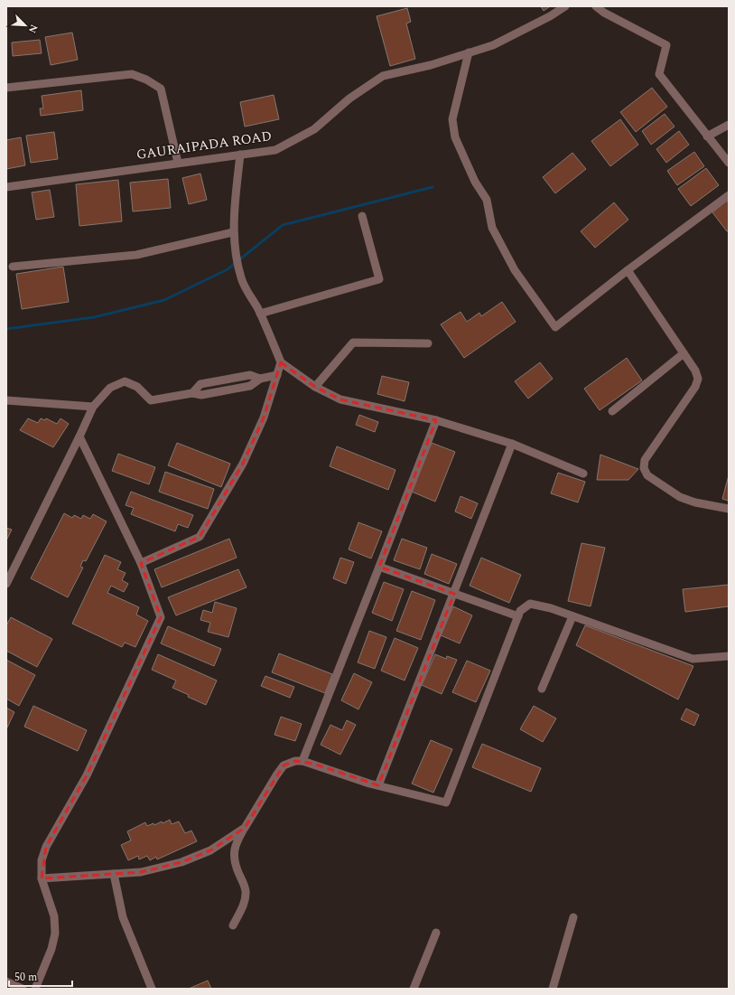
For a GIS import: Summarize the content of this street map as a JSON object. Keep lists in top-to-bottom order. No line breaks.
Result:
{"streets":{"street":["GAURAIPADA ROAD"]},"scale_bar":"50 m","north":"bottom right"}
